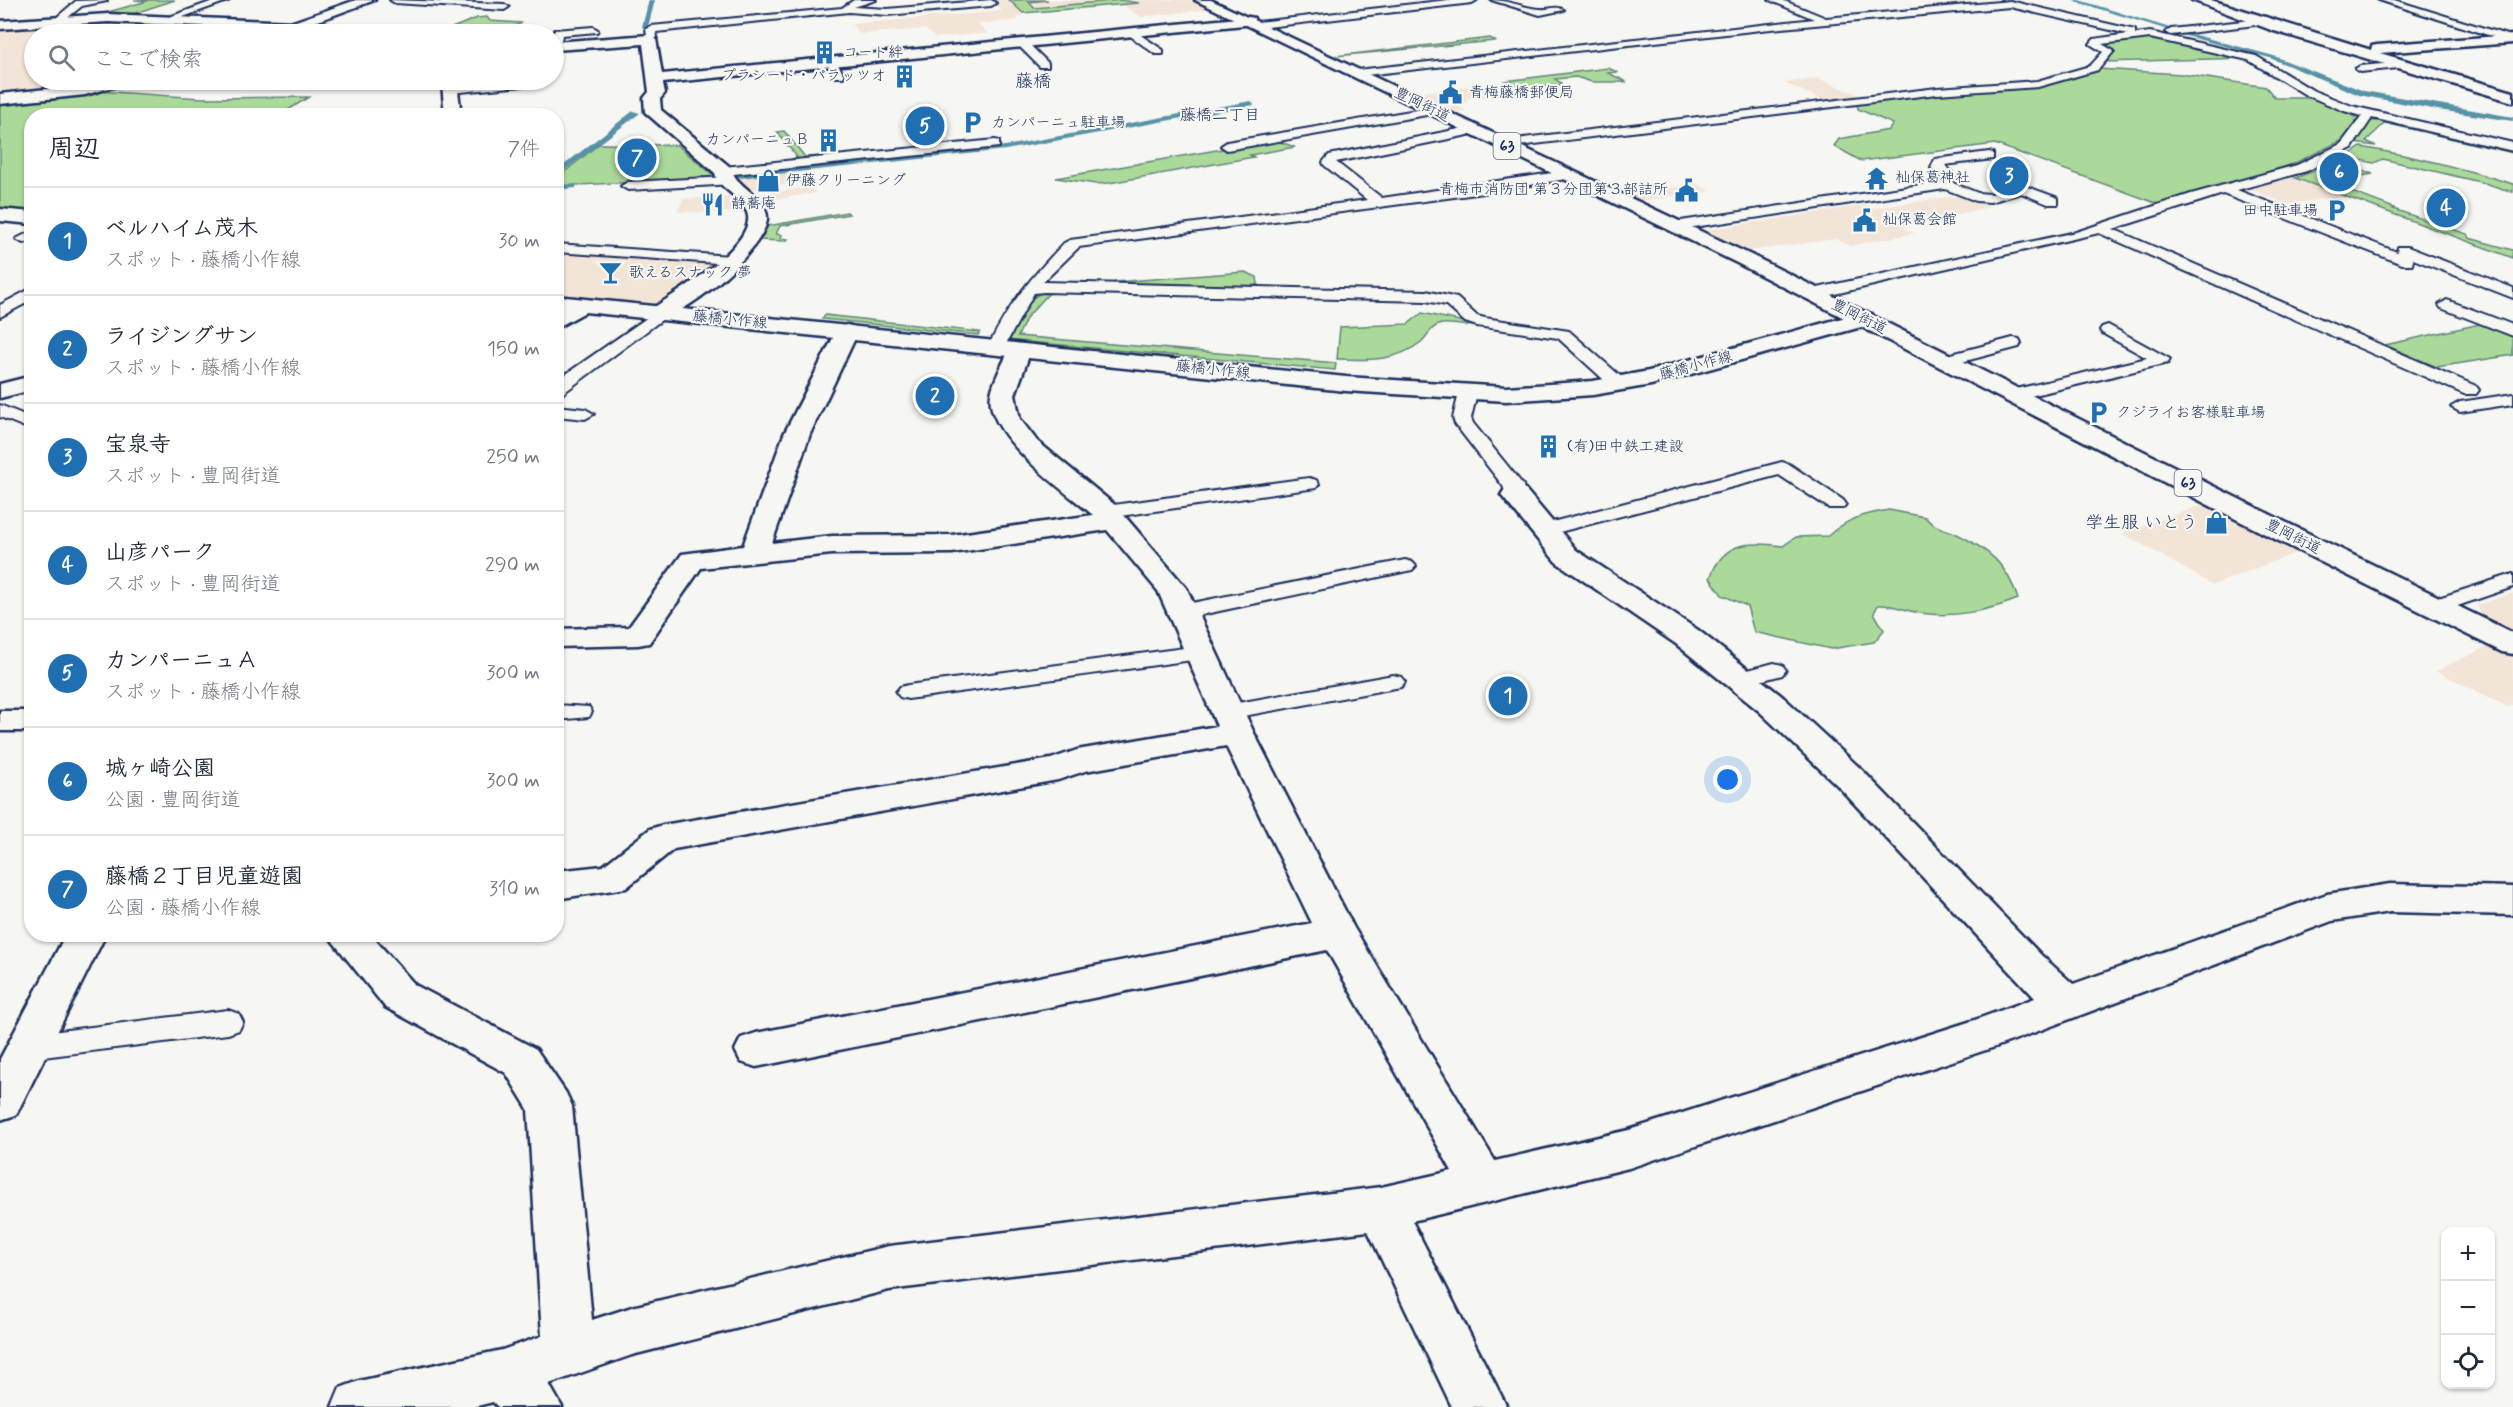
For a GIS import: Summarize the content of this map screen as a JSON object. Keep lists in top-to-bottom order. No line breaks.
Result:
{"streets":{"street":["豊岡街道","63","藤橋小作線"]},"crossings":[["豊岡街道","藤橋小作線"]],"districts":["藤橋","藤橋二丁目"],"places":{"building":["コート絆","プラシード・パラッツオ","カンパーニュＢ","(有)田中鉄工建設"],"public building":["青梅藤橋郵便局","青梅市消防団 第３分団第３部詰所","杣保葛会館"],"parking":["カンパーニュ駐車場","田中駐車場","クジライお客様駐車場"],"temple":["杣保葛神社"],"shop":["伊藤クリーニング","学生服 いとう"],"restaurant":["静蕎庵"],"bar":["歌えるスナック 夢"]},"page":{"search":"ここで検索","pins":["5","7","6","3","4","2","1"],"heading":["周辺","7件"],"list":[{"mark":"1","name":"ベルハイム茂木","note":"スポット · 藤橋小作線","value":"30 m"},{"mark":"2","name":"ライジングサン","note":"スポット · 藤橋小作線","value":"150 m"},{"mark":"3","name":"宝泉寺","note":"スポット · 豊岡街道","value":"250 m"},{"mark":"4","name":"山彦パーク","note":"スポット · 豊岡街道","value":"290 m"},{"mark":"5","name":"カンパーニュＡ","note":"スポット · 藤橋小作線","value":"300 m"},{"mark":"6","name":"城ヶ崎公園","note":"公園 · 豊岡街道","value":"300 m"},{"mark":"7","name":"藤橋２丁目児童遊園","note":"公園 · 藤橋小作線","value":"310 m"}],"map_buttons":["+","−"]}}
